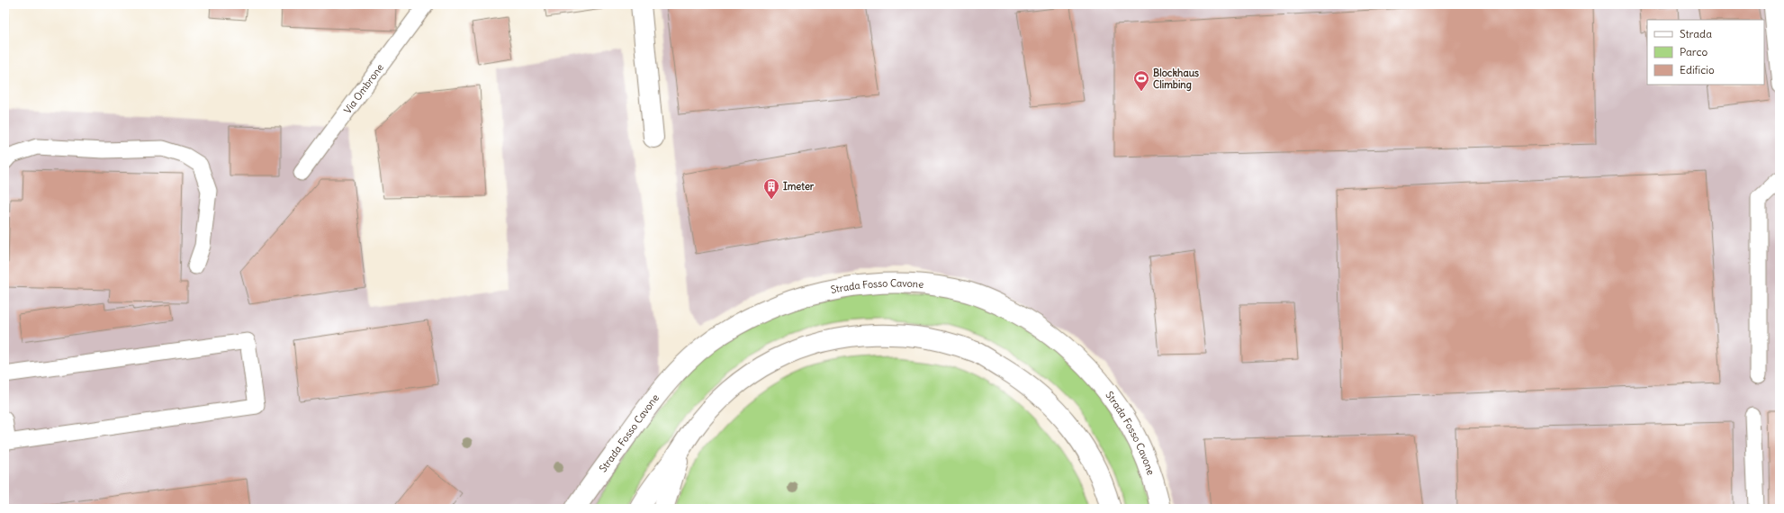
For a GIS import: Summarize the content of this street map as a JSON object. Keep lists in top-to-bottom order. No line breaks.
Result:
{"streets":{"main road":["Strada Fosso Cavone"],"lane":["Via Ombrone"]},"places":{"sports":["Blockhaus Climbing"],"building":["Imeter"]},"legend":["Strada","Parco","Edificio"]}
